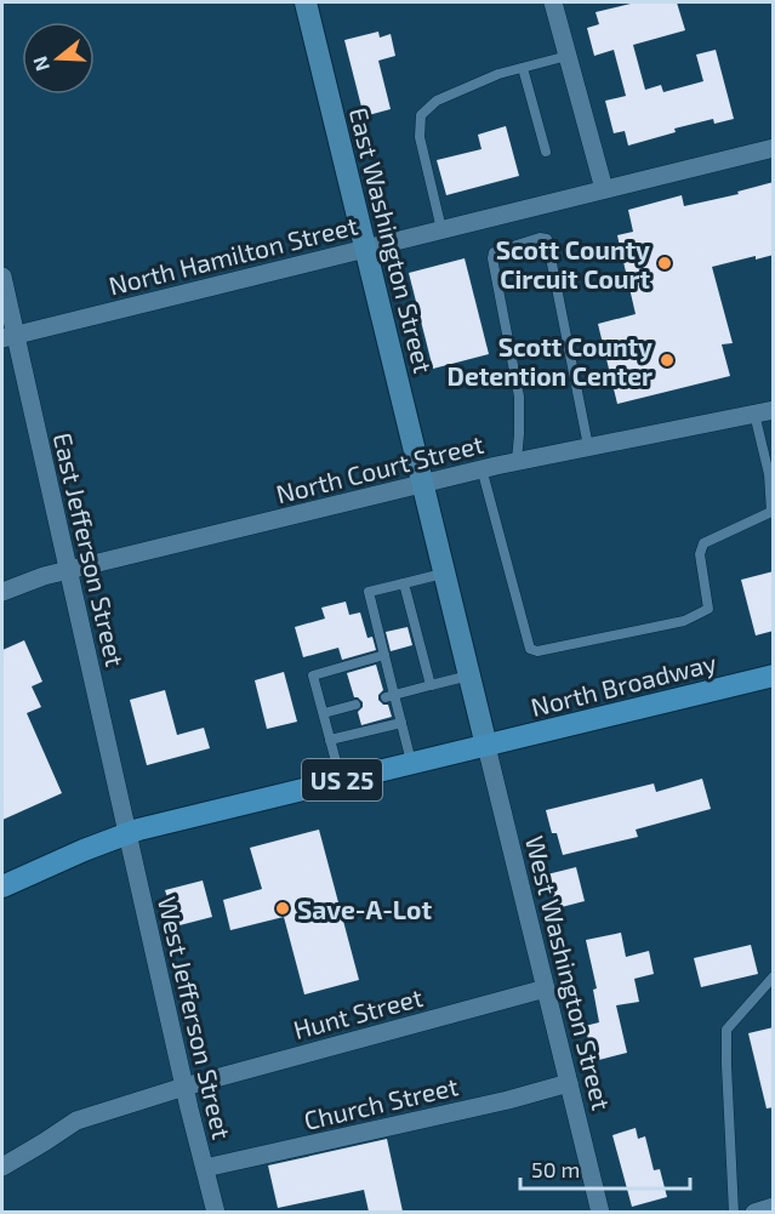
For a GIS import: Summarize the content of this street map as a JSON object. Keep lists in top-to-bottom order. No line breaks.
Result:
{"streets":{"main road":["North Broadway","US 25"],"street":["East Washington Street","North Hamilton Street","North Court Street","East Jefferson Street","West Washington Street","Hunt Street","West Jefferson Street","Church Street"]},"crossings":[["East Washington Street","North Hamilton Street"],["East Washington Street","North Court Street"],["East Washington Street","North Broadway"],["East Washington Street","US 25"],["East Washington Street","West Washington Street"],["North Hamilton Street","East Jefferson Street"],["North Court Street","East Jefferson Street"],["East Jefferson Street","US 25"],["East Jefferson Street","West Jefferson Street"],["North Broadway","US 25"],["North Broadway","West Washington Street"],["US 25","West Washington Street"],["US 25","West Jefferson Street"],["West Washington Street","Hunt Street"],["West Washington Street","Church Street"],["Hunt Street","West Jefferson Street"],["West Jefferson Street","Church Street"]],"places":["Scott County Circuit Court","Scott County Detention Center","Save-A-Lot"],"scale_bar":"50 m","north":"left"}
